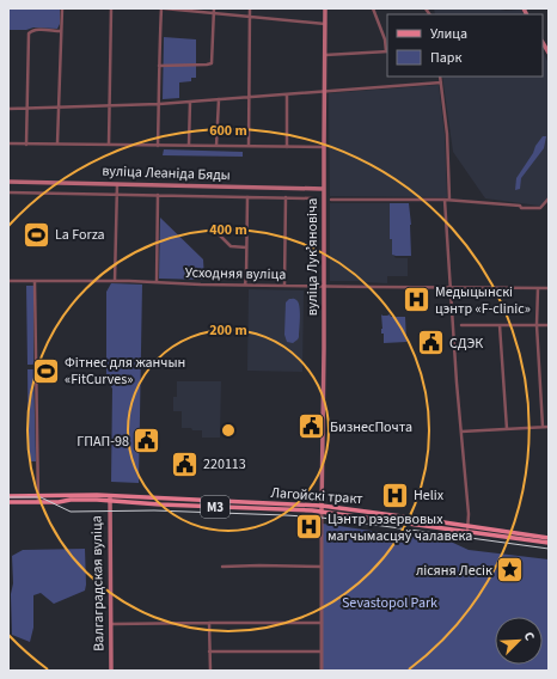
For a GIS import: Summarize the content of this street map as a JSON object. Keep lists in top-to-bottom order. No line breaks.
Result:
{"streets":{"main road":["вуліца Леаніда Бяды","вуліца Лукʼяновіча","Лагойскі тракт","М3","Валгаградская вуліца"],"street":["Усходняя вуліца"]},"crossings":[["вуліца Леаніда Бяды","вуліца Лукʼяновіча"],["вуліца Лукʼяновіча","Усходняя вуліца"],["вуліца Лукʼяновіча","Лагойскі тракт"],["Лагойскі тракт","М3"],["Лагойскі тракт","Валгаградская вуліца"],["М3","Валгаградская вуліца"]],"parks":["Sevastopol Park"],"places":{"sports":["La Forza","Фітнес для жанчын «FitCurves»"],"hospital":["Медыцынскі цэнтр «F-clinic»","Helix","Цэнтр рэзервовых магчымасцяў чалавека"],"public building":["СДЭК","БизнесПочта","ГПАП-98","220113"],"place":["лісяня Лесік"]},"legend":["Улица","Парк"],"north":"top right","rings":["600 m","400 m","200 m"]}
